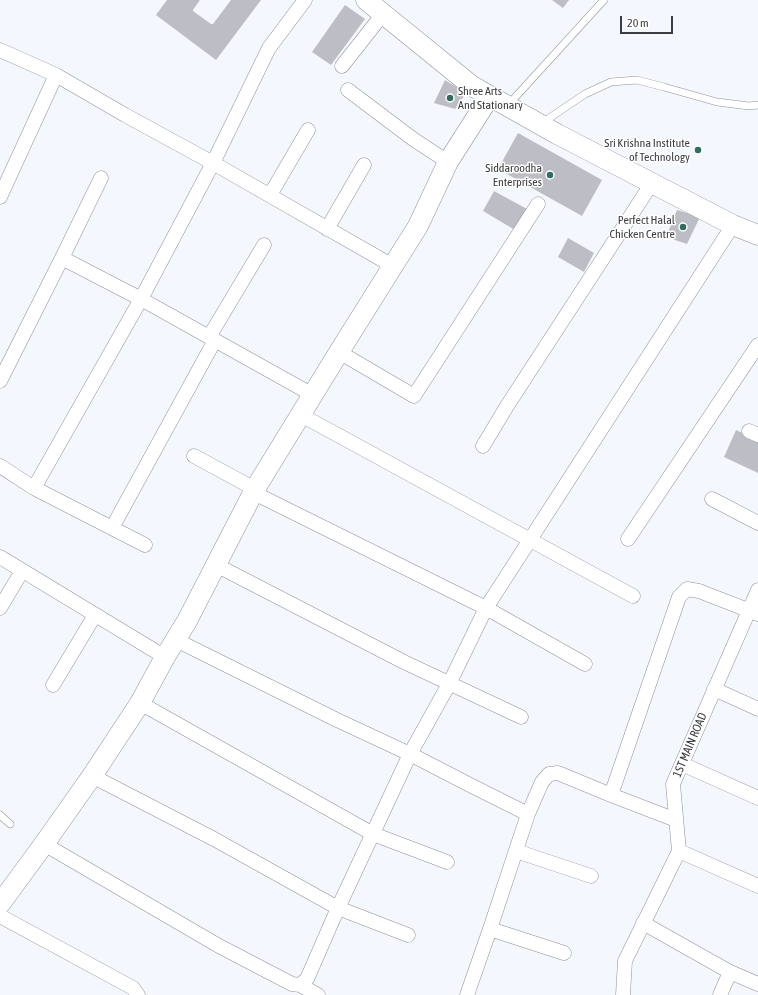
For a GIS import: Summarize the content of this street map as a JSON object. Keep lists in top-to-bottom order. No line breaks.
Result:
{"streets":{"street":["1ST MAIN ROAD"]},"places":["Shree Arts And Stationary","Sri Krishna Institute of Technology","Siddaroodha Enterprises","Perfect Halal Chicken Centre"],"scale_bar":"20 m"}
